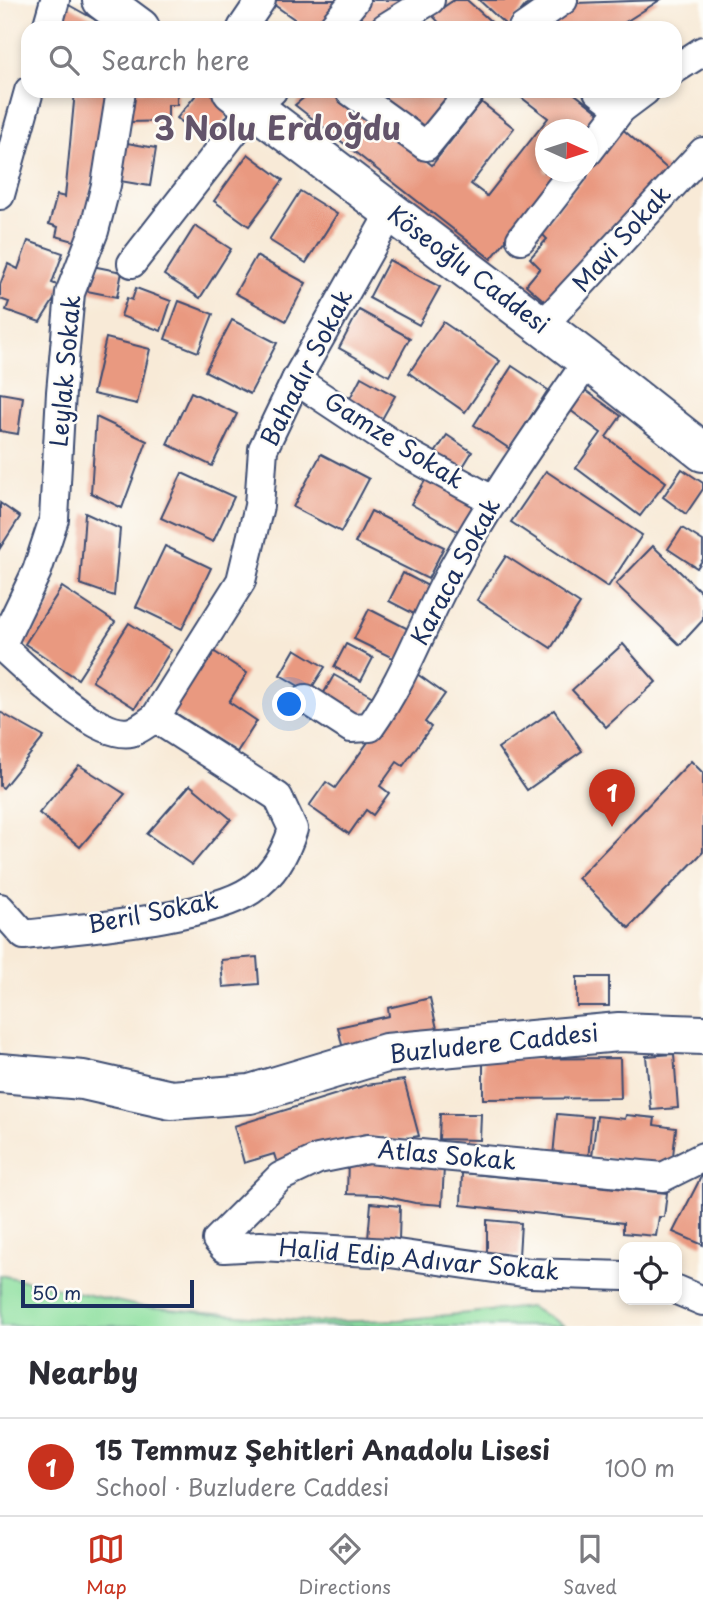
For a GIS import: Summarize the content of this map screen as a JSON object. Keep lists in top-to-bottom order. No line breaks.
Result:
{"streets":{"street":["Mavi Sokak","Köseoğlu Caddesi","Bahadır Sokak","Leylak Sokak","Gamze Sokak","Karaca Sokak","Beril Sokak","Buzludere Caddesi","Atlas Sokak","Halid Edip Adıvar Sokak"]},"crossings":[["Mavi Sokak","Köseoğlu Caddesi"],["Köseoğlu Caddesi","Bahadır Sokak"],["Köseoğlu Caddesi","Karaca Sokak"],["Bahadır Sokak","Gamze Sokak"],["Bahadır Sokak","Beril Sokak"],["Gamze Sokak","Karaca Sokak"],["Atlas Sokak","Halid Edip Adıvar Sokak"]],"districts":["3 Nolu Erdoğdu"],"scale_bar":"50 m","north":"right","page":{"search":"Search here","pins":"1","scale":"50 m","heading":"Nearby","list":[{"mark":"1","name":"15 Temmuz Şehitleri Anadolu Lisesi","note":"School · Buzludere Caddesi","value":"100 m"}],"nav":["Map","Directions","Saved"]}}
